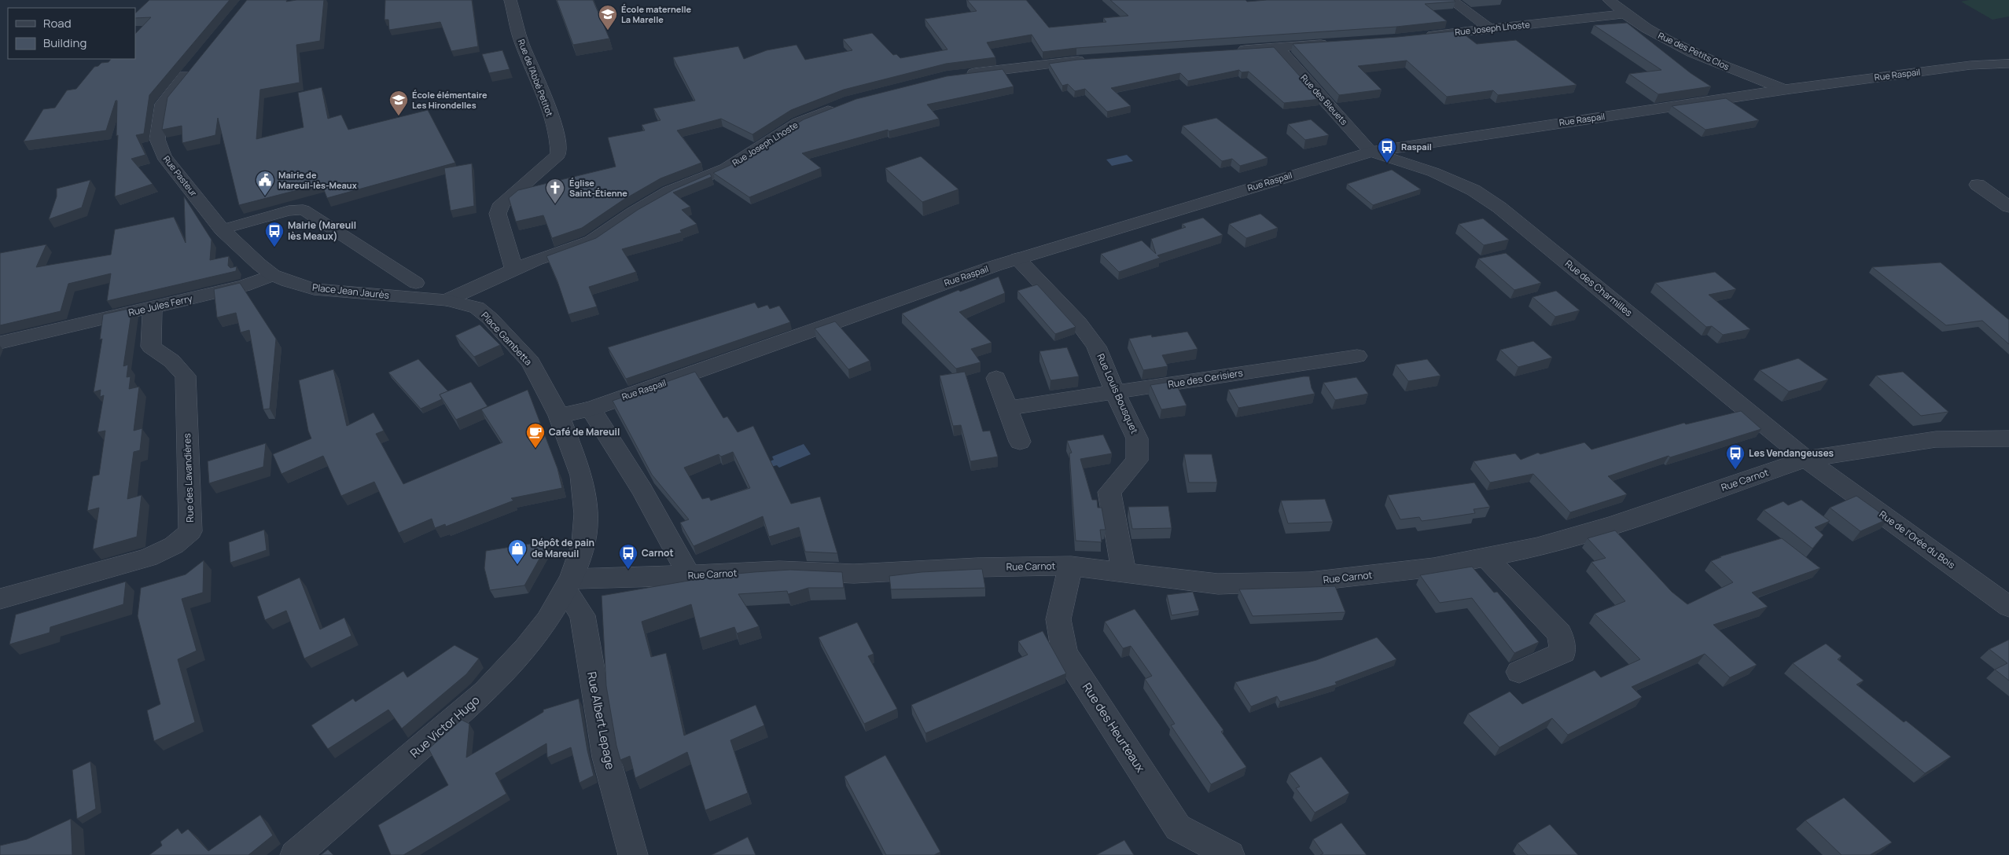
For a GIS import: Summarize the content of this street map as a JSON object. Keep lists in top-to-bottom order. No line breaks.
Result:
{"streets":{"street":["Rue Joseph Lhoste","Rue des Petits Clos","Rue Raspail","Rue de l'Abbé Petitot","Rue des Bleuets","Rue Pasteur","Rue des Charmilles","Place Jean Jaurès","Rue Jules Ferry","Place Gambetta","Rue des Cerisiers","Rue Louis Bousquet","Rue des Lavandières","Rue Carnot","Rue de l'Orée du Bois","Rue Albert Lepage","Rue Victor Hugo","Rue des Heurteaux"]},"crossings":[["Rue Joseph Lhoste","Rue des Petits Clos"],["Rue Joseph Lhoste","Rue de l'Abbé Petitot"],["Rue Joseph Lhoste","Place Jean Jaurès"],["Rue Joseph Lhoste","Place Gambetta"],["Rue des Petits Clos","Rue Raspail"],["Rue Raspail","Rue des Bleuets"],["Rue Raspail","Rue des Charmilles"],["Rue Raspail","Place Gambetta"],["Rue Raspail","Rue Louis Bousquet"],["Rue des Bleuets","Rue des Charmilles"],["Rue Pasteur","Place Jean Jaurès"],["Rue des Charmilles","Rue Carnot"],["Rue des Charmilles","Rue de l'Orée du Bois"],["Place Jean Jaurès","Rue Jules Ferry"],["Place Jean Jaurès","Place Gambetta"],["Rue Jules Ferry","Rue des Lavandières"],["Place Gambetta","Rue Carnot"],["Place Gambetta","Rue Albert Lepage"],["Place Gambetta","Rue Victor Hugo"],["Rue des Cerisiers","Rue Louis Bousquet"],["Rue Louis Bousquet","Rue Carnot"],["Rue Carnot","Rue de l'Orée du Bois"],["Rue Carnot","Rue Albert Lepage"],["Rue Carnot","Rue Victor Hugo"],["Rue Carnot","Rue des Heurteaux"],["Rue Albert Lepage","Rue Victor Hugo"]],"places":{"school or university":["École maternelle La Marelle","École élémentaire Les Hirondelles"],"bus stop":["Raspail","Mairie (Mareuil lès Meaux)","Les Vendangeuses","Carnot"],"public building":["Mairie de Mareuil-lès-Meaux"],"church":["Église Saint-Étienne"],"cafe":["Café de Mareuil"],"shop":["Dépôt de pain de Mareuil"]},"legend":["Road","Building"]}
